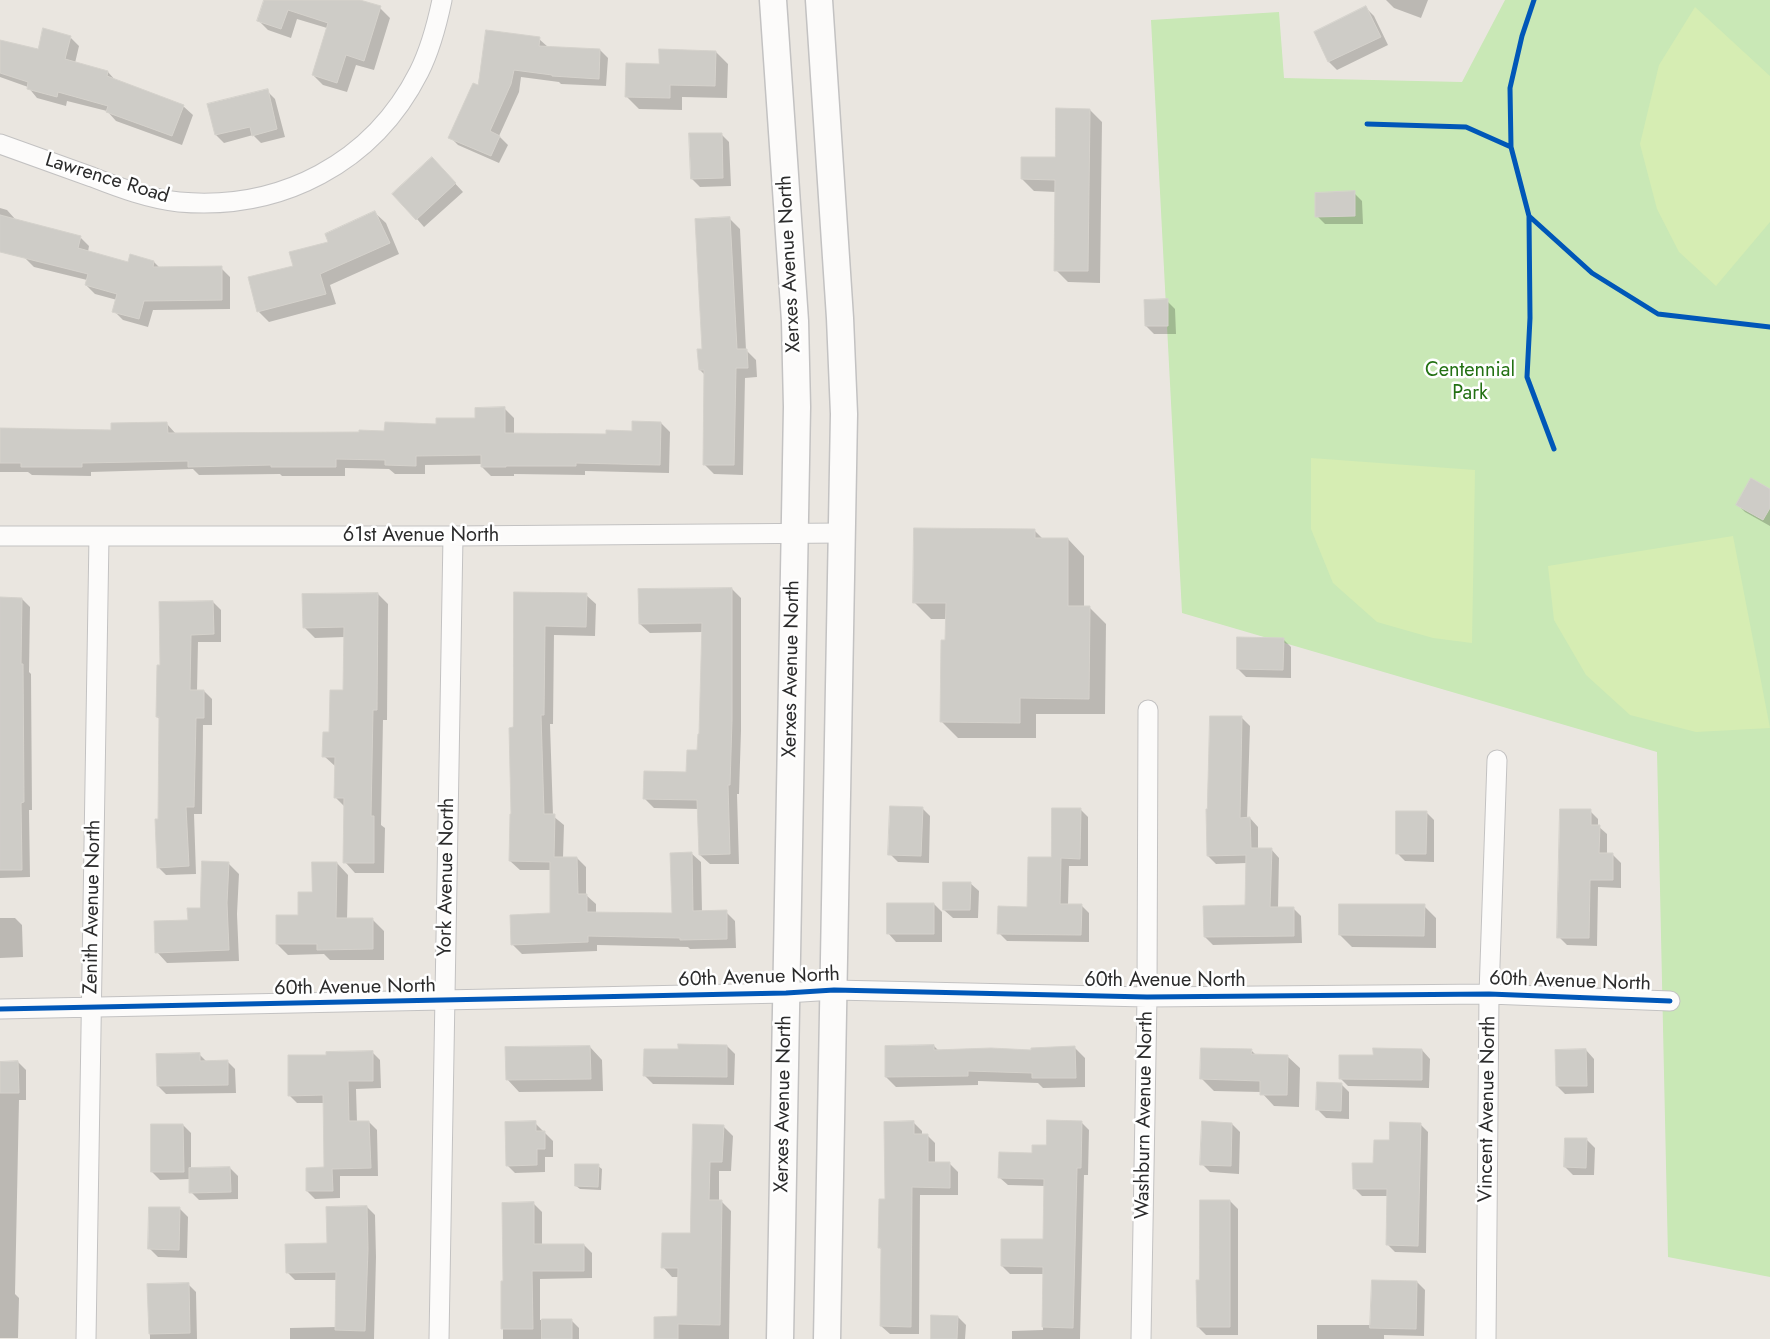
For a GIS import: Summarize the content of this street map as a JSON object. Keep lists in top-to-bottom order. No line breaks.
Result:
{"streets":{"street":["Lawrence Road","Xerxes Avenue North","61st Avenue North","York Avenue North","Zenith Avenue North","60th Avenue North","Vincent Avenue North","Washburn Avenue North"]},"crossings":[["Xerxes Avenue North","61st Avenue North"],["Xerxes Avenue North","60th Avenue North"],["61st Avenue North","York Avenue North"],["61st Avenue North","Zenith Avenue North"],["York Avenue North","60th Avenue North"],["Zenith Avenue North","60th Avenue North"],["60th Avenue North","Vincent Avenue North"],["60th Avenue North","Washburn Avenue North"]],"parks":["Centennial Park"]}
